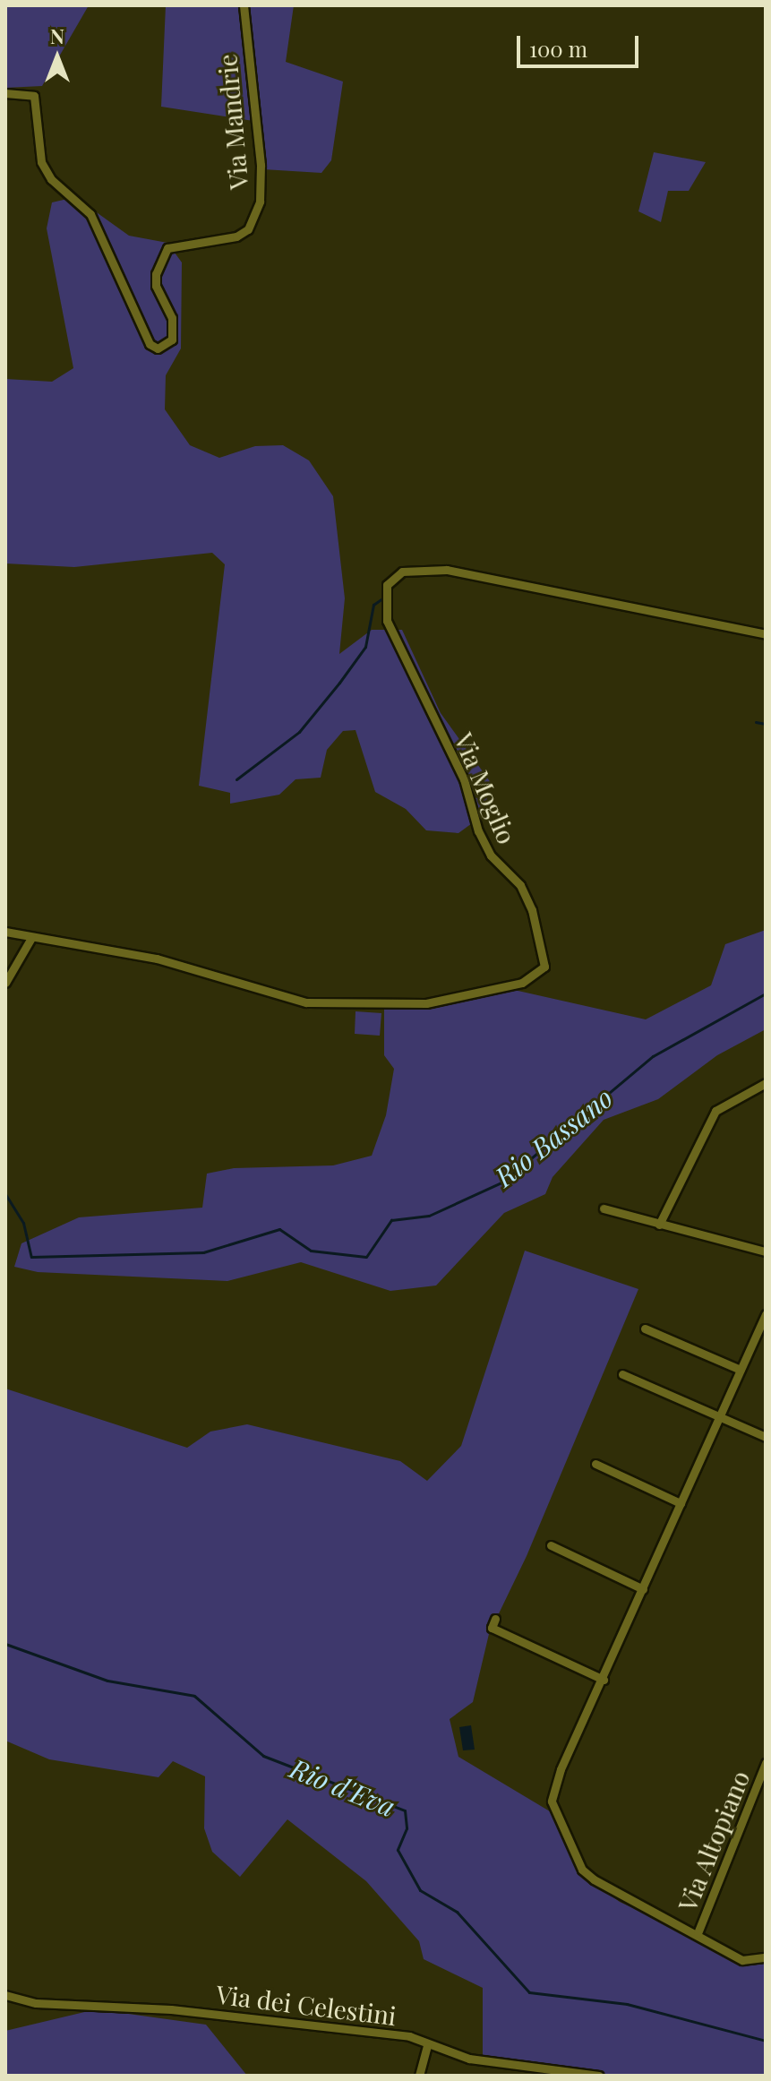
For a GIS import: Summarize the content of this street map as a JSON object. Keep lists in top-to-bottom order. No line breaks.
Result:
{"streets":{"street":["Via Mandrie","Via Moglio","Via Altopiano","Via dei Celestini"]},"water":["Rio Bassano","Rio d'Eva"],"scale_bar":"100 m","north":"top"}
